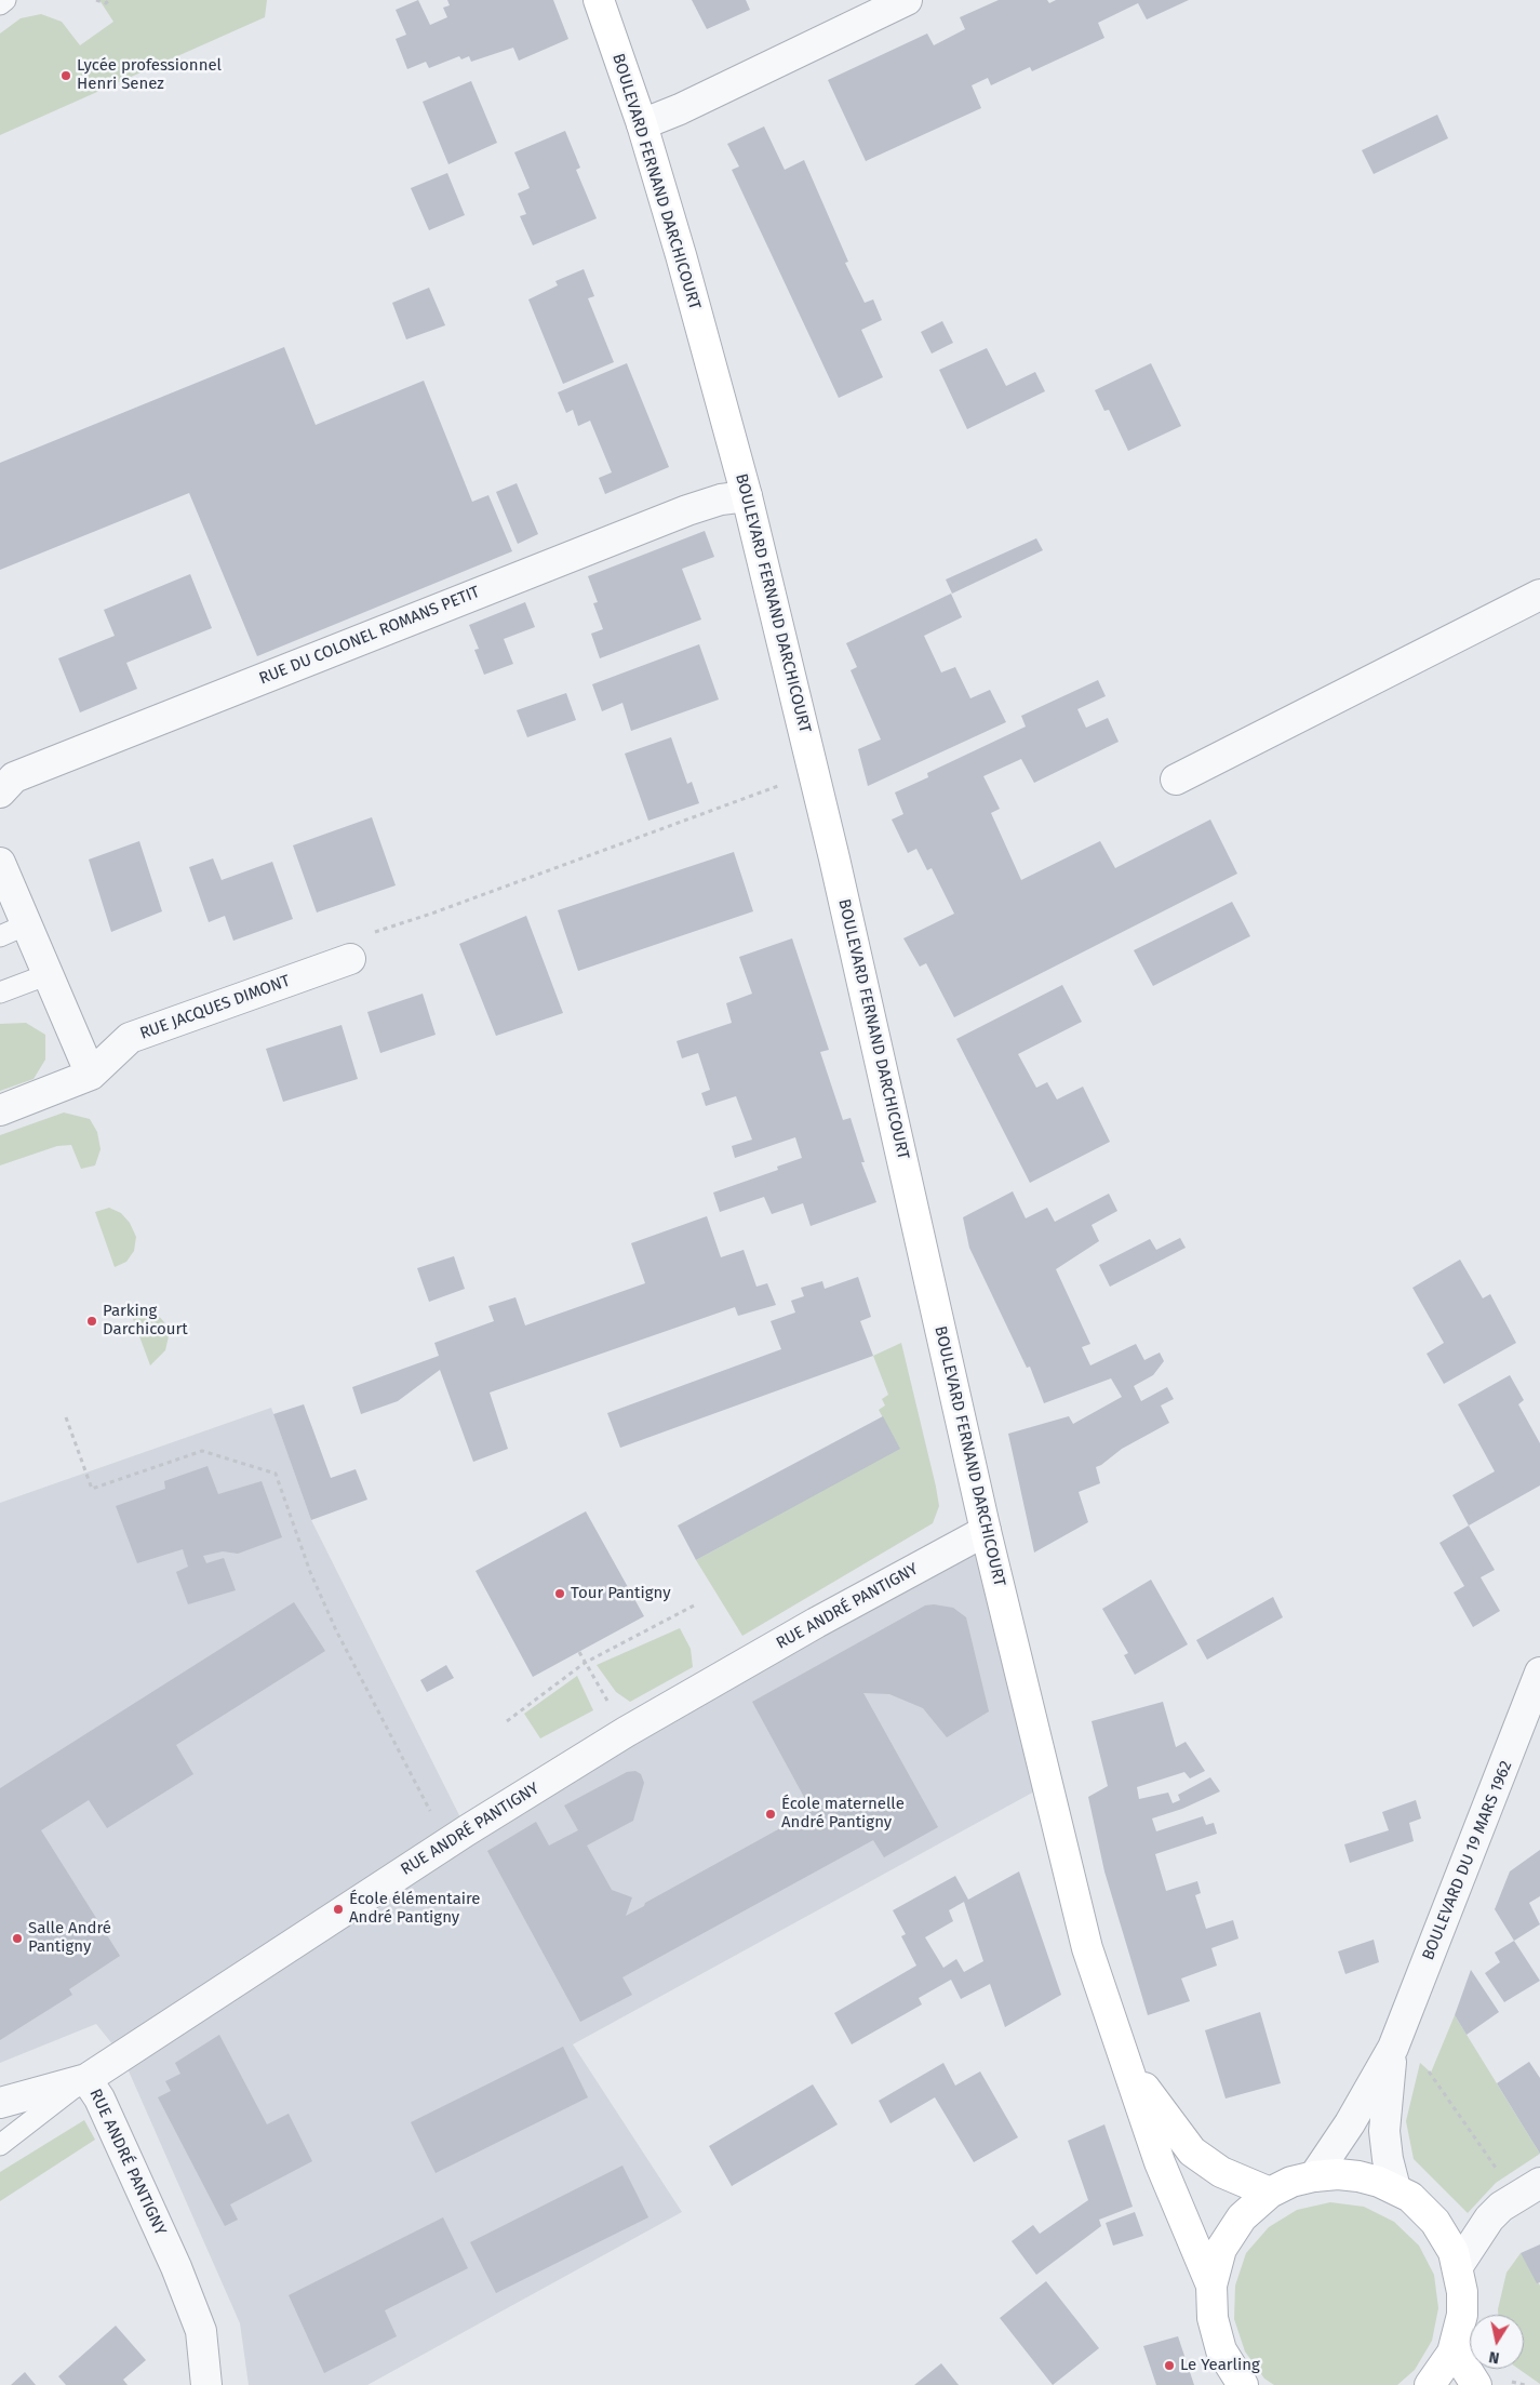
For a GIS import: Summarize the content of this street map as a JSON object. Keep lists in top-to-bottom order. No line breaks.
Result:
{"streets":{"main road":["BOULEVARD FERNAND DARCHICOURT"],"street":["RUE DU COLONEL ROMANS PETIT","RUE JACQUES DIMONT","RUE ANDRÉ PANTIGNY","BOULEVARD DU 19 MARS 1962"]},"crossings":[["BOULEVARD FERNAND DARCHICOURT","RUE DU COLONEL ROMANS PETIT"],["BOULEVARD FERNAND DARCHICOURT","RUE ANDRÉ PANTIGNY"]],"places":["Lycée professionnel Henri Senez","Parking Darchicourt","Tour Pantigny","École maternelle André Pantigny","École élémentaire André Pantigny","Salle André Pantigny","Le Yearling"],"north":"bottom"}
